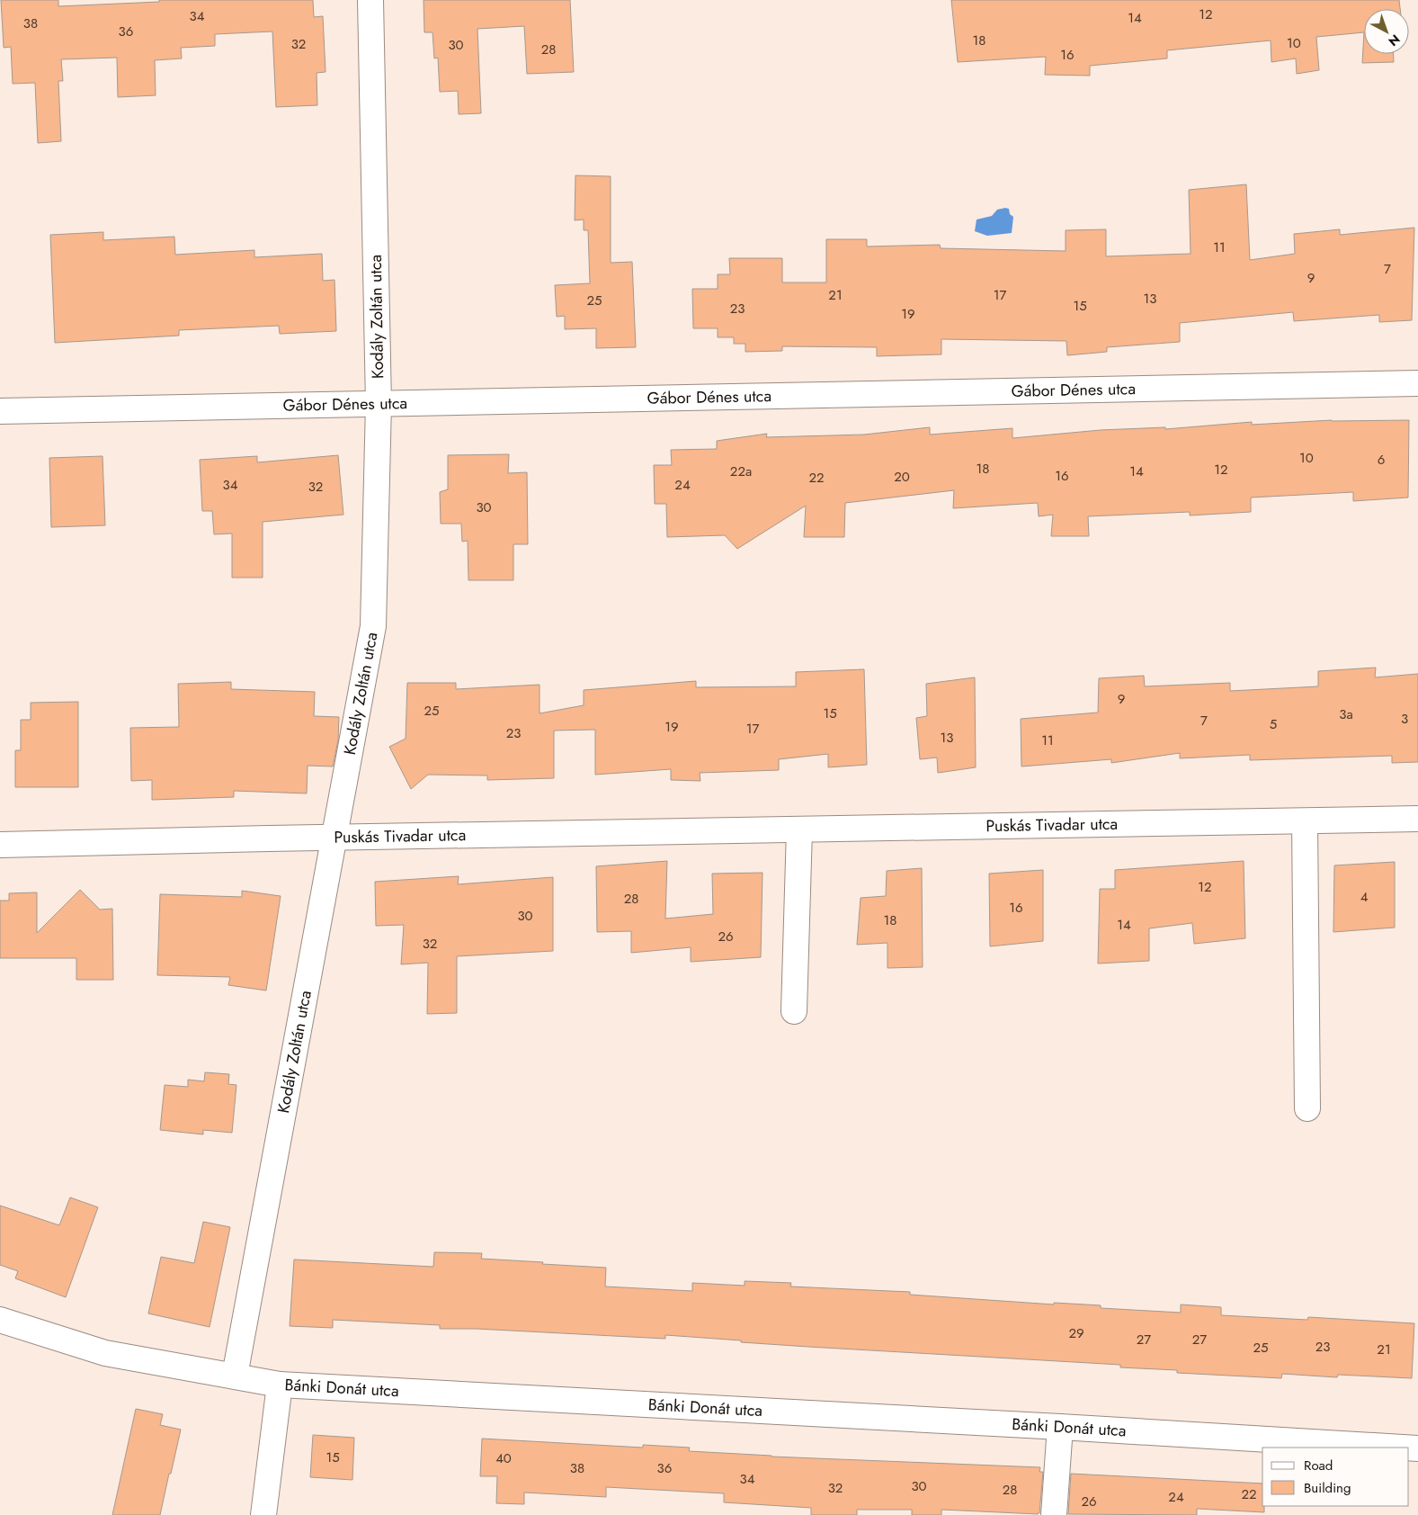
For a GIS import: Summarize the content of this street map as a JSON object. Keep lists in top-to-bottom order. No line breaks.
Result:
{"streets":{"street":["Kodály Zoltán utca","Gábor Dénes utca","Puskás Tivadar utca","Bánki Donát utca"]},"crossings":[["Kodály Zoltán utca","Gábor Dénes utca"],["Kodály Zoltán utca","Puskás Tivadar utca"],["Kodály Zoltán utca","Bánki Donát utca"]],"house_numbers":["12","34","14","38","36","18","10","32","30","28","16","11","7","9","21","17","13","25","15","23","19","10","6","18","12","22a","14","16","20","22","34","24","32","30","9","25","15","3a","3","7","5","19","17","23","13","11","12","4","28","16","30","18","14","26","32","29","27","27","23","25","21","15","40","38","36","34","30","32","28","22","24","26"],"legend":["Road","Building"],"north":"bottom right"}
